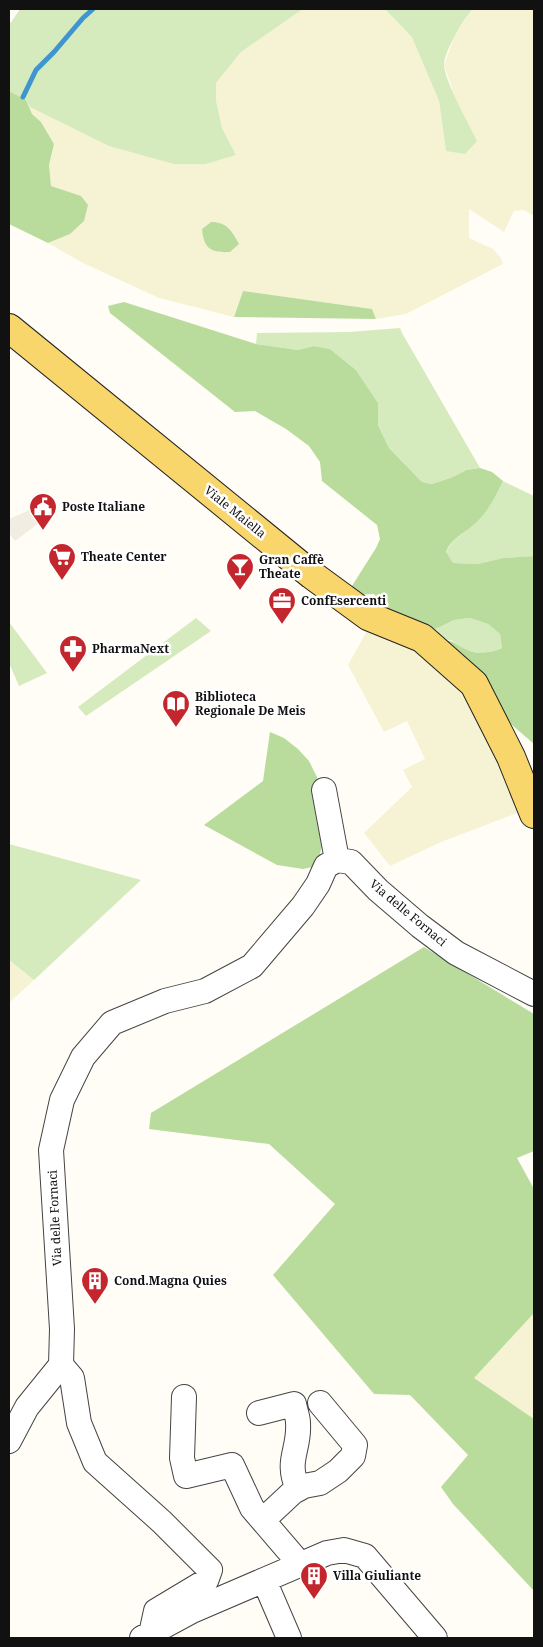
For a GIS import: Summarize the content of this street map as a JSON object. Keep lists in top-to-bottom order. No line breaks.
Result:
{"streets":{"main road":["Viale Maiella"],"street":["Via delle Fornaci"]},"places":{"public building":["Poste Italiane"],"supermarket":["Theate Center"],"bar":["Gran Caffè Theate"],"office":["ConfEsercenti"],"pharmacy":["PharmaNext"],"library":["Biblioteca Regionale De Meis"],"building":["Cond.Magna Quies","Villa Giuliante"]}}
